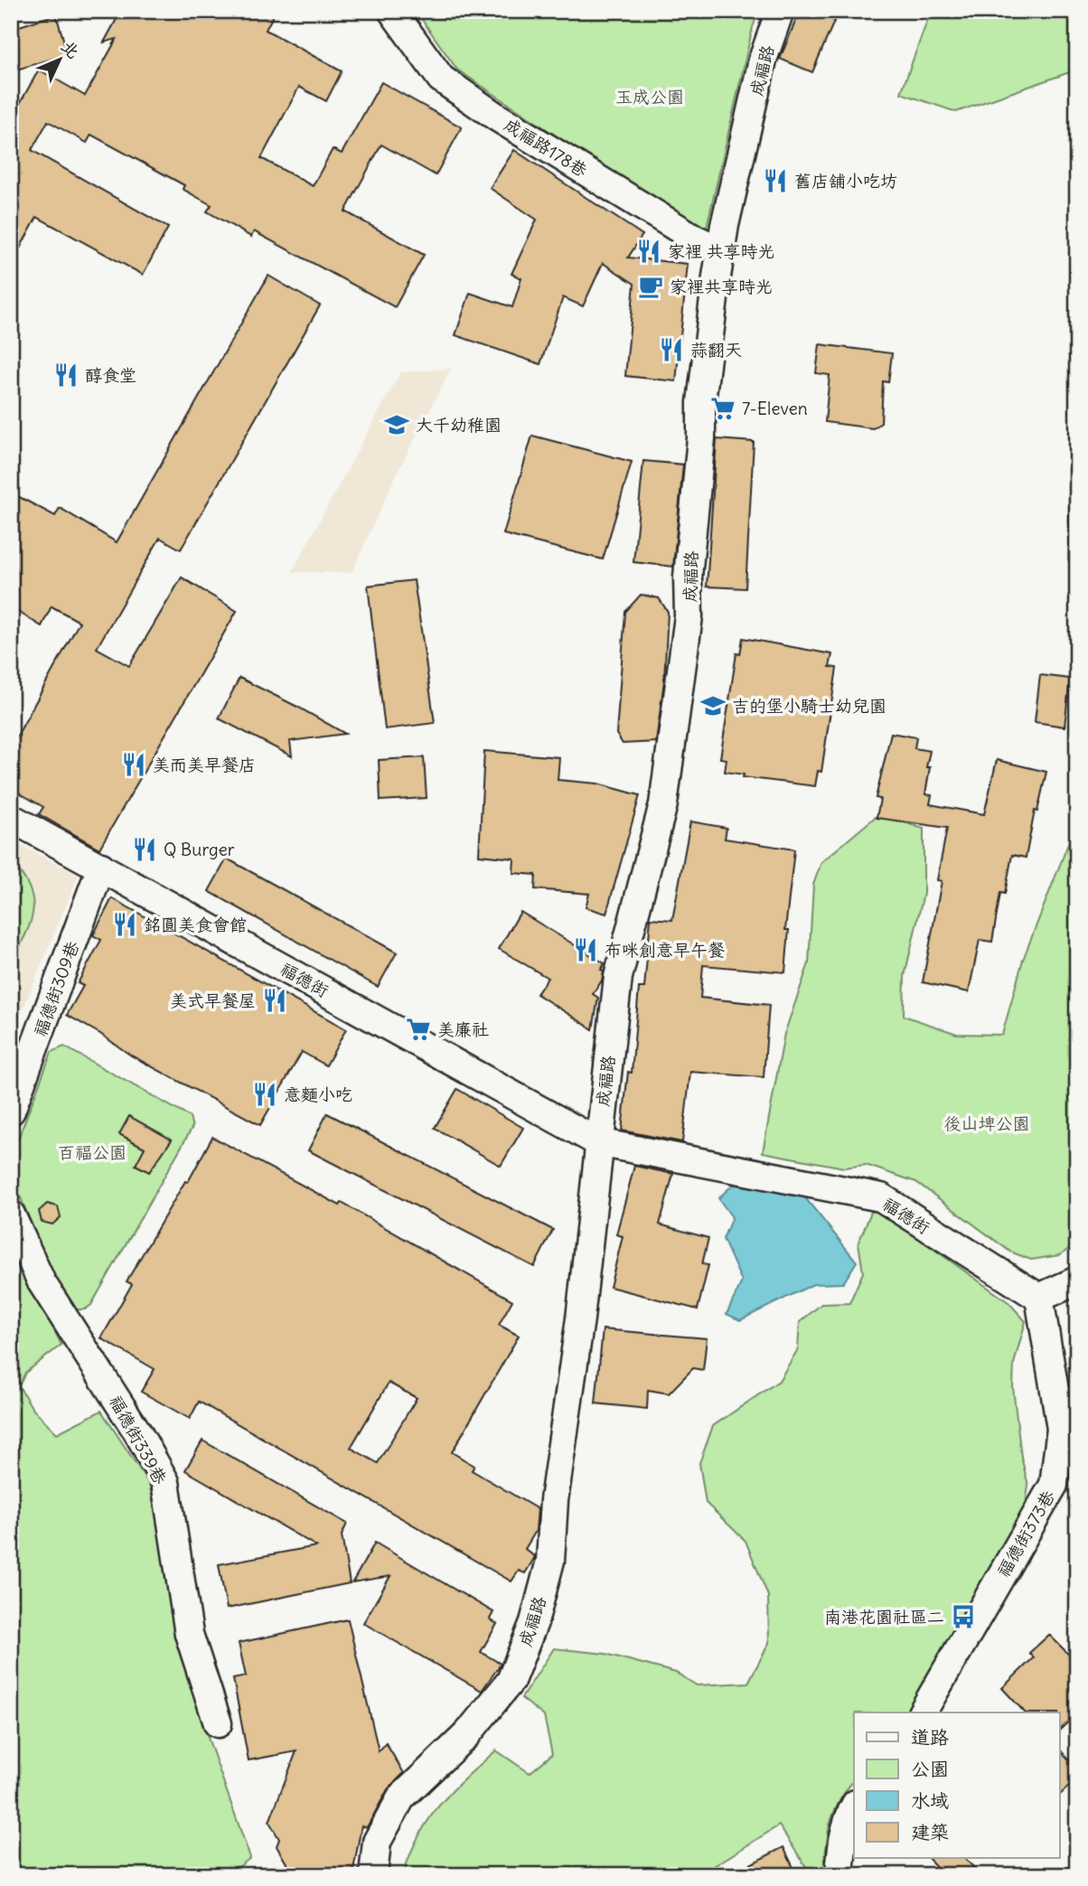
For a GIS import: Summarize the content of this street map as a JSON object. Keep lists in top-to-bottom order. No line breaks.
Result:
{"streets":{"street":["成福路","成福路178巷","福德街","福德街309巷","福德街339巷","福德街373巷"]},"crossings":[["成福路","成福路178巷"],["成福路","福德街"],["福德街","福德街309巷"],["福德街","福德街373巷"]],"parks":["玉成公園","後山埤公園","百福公園"],"places":{"restaurant":["舊店舖小吃坊","家裡 共享時光","蒜翻天","醇食堂","美而美早餐店","Q Burger","銘圓美食會館","布咪創意早午餐","美式早餐屋","意麵小吃"],"cafe":["家裡共享時光"],"supermarket":["7-Eleven","美廉社"],"school or university":["大千幼稚園","吉的堡小騎士幼兒園"],"bus stop":["南港花園社區二"]},"legend":["道路","公園","水域","建築"],"north":"top right"}
